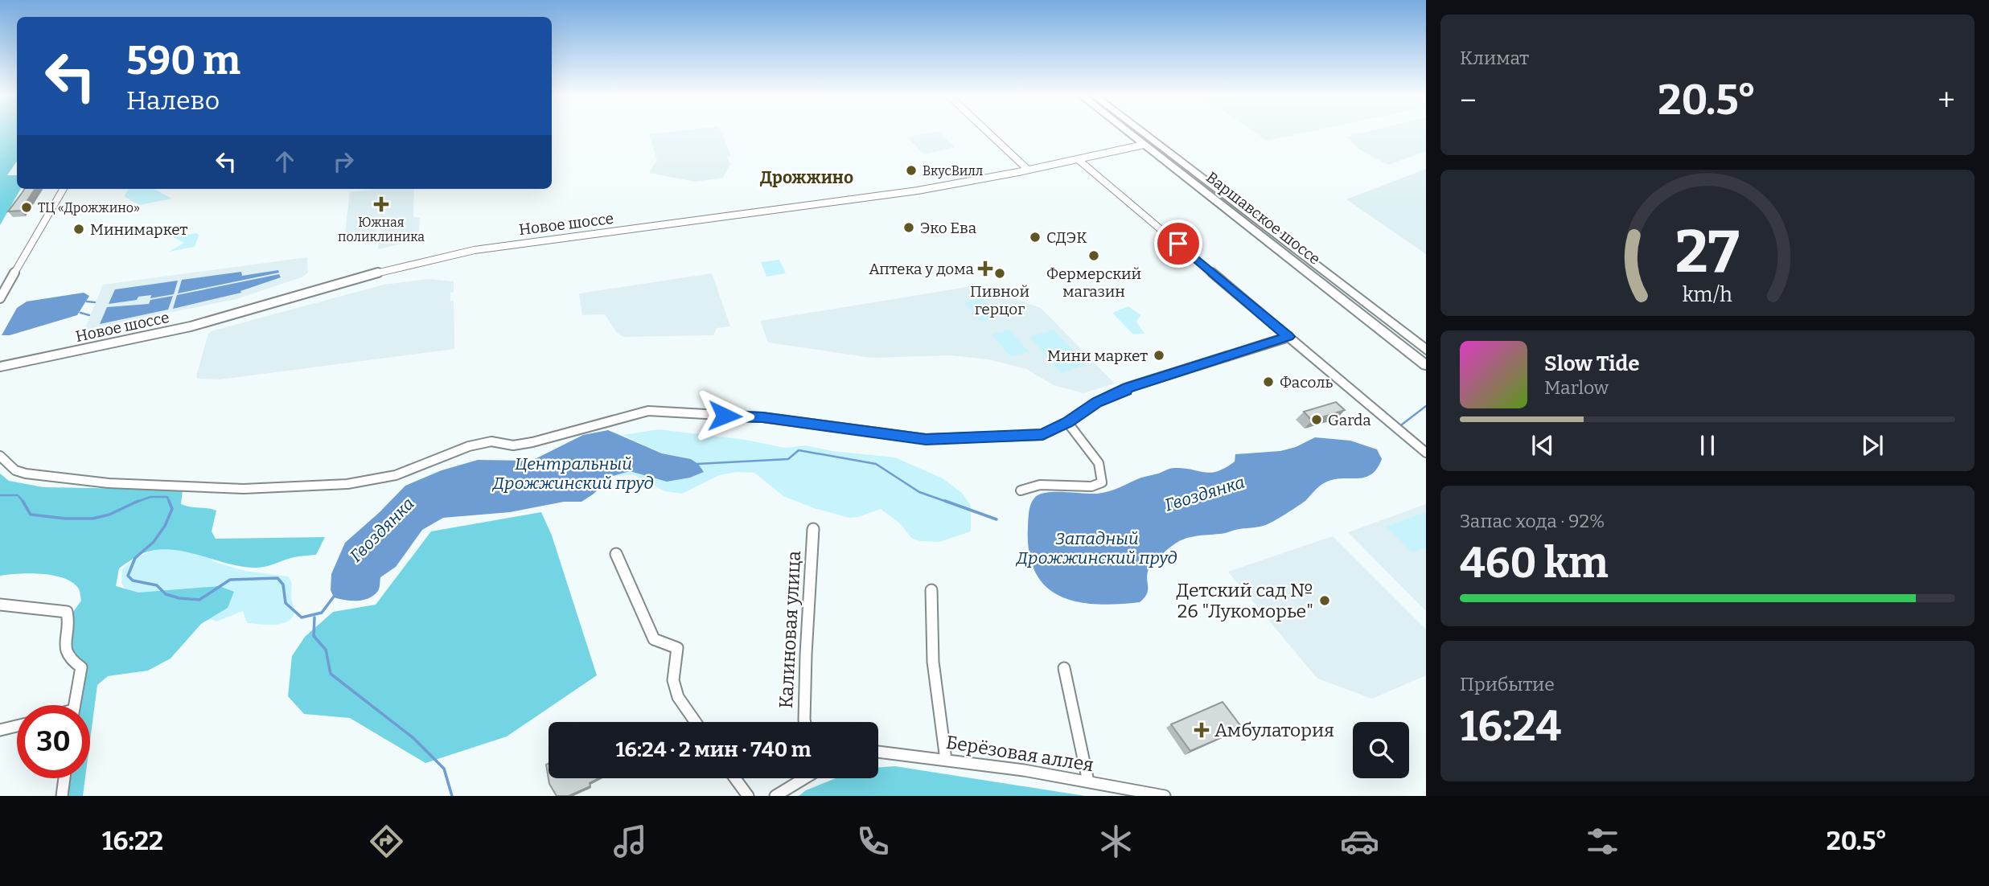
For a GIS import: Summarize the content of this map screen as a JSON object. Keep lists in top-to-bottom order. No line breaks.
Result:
{"streets":{"main road":["Варшавское шоссе"],"street":["Новое шоссе","Калиновая улица","Берёзовая аллея"]},"crossings":[["Варшавское шоссе","Новое шоссе"]],"districts":["Дрожжино"],"water":["Центральный Дрожжинский пруд","Гвоздянка","Западный Дрожжинский пруд"],"places":{"other":["ВкусВилл","ТЦ «Дрожжино»","Эко Ева","Минимаркет","СДЭК","Фермерский магазин","Пивной герцог","Мини маркет","Фасоль","Garda","Детский сад № 26 \"Лукоморье\""],"health":["Южная поликлиника","Аптека у дома","Амбулатория"]},"page":{"tile":["Климат",["Запас хода · 92%","460 km"],["Прибытие","16:24"]],"turn":["590 m","Налево"],"heat":["−","20.5°","+"],"song":["Slow Tide","Marlow"],"limit":"30","trip":"16:24 · 2 мин · 740 m","tabs":["16:22","20.5°"],"gauge":["27","km/h"]}}
